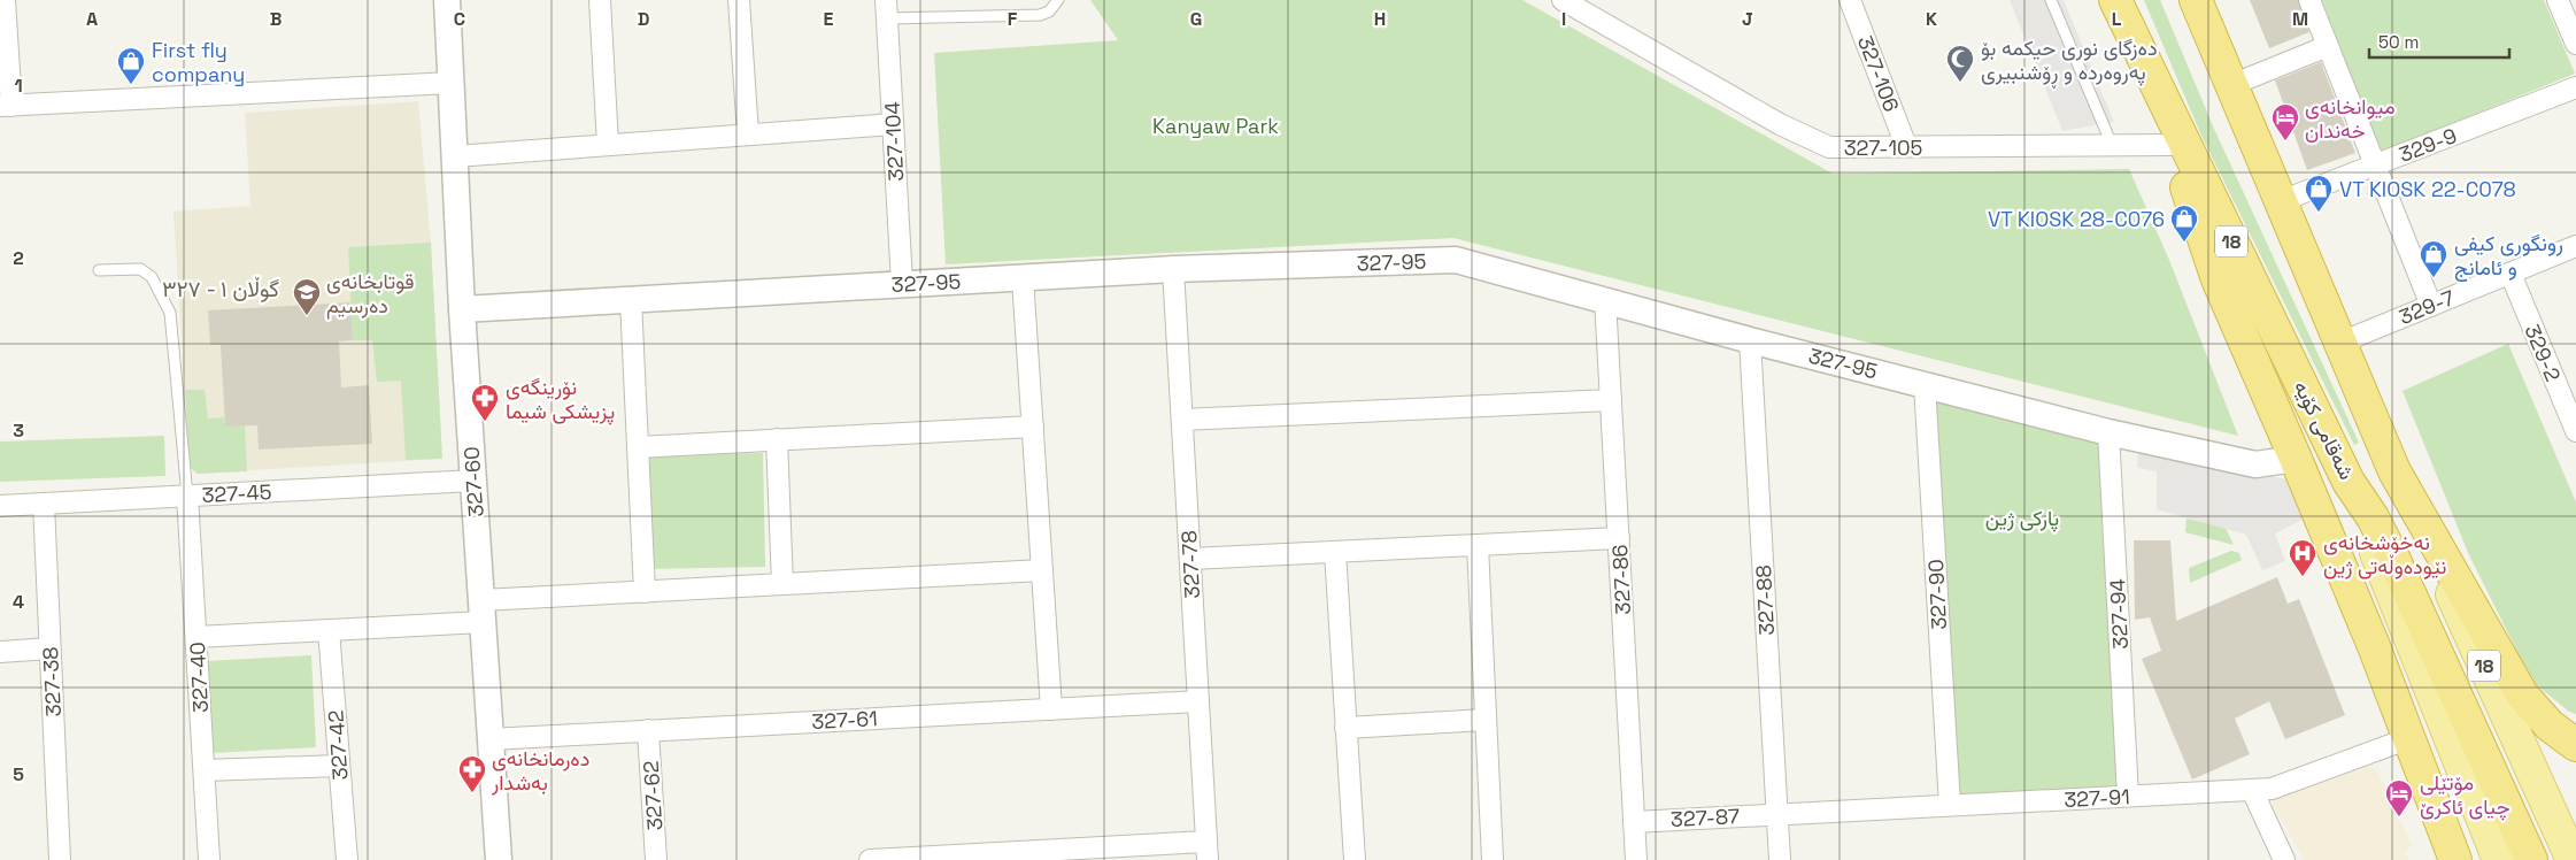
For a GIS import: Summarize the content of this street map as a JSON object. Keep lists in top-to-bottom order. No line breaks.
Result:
{"streets":{"highway":["18","شەقامی کۆیە"],"street":["327-106","327-104","329-9","327-105","327-95","329-7","329-2","327-60","327-45","327-78","327-86","327-90","327-88","327-94","327-40","327-38","327-61","327-42","327-62","327-91","327-87"]},"crossings":[["327-106","327-105"],["327-104","327-95"],["329-9","18"],["18","329-7"],["327-95","327-60"],["327-95","327-78"],["327-95","327-86"],["327-95","327-90"],["327-95","327-88"],["327-95","327-94"],["329-7","329-2"],["327-60","327-45"],["327-60","327-61"],["327-45","327-40"],["327-45","327-38"],["327-78","327-61"],["327-86","327-87"],["327-90","327-91"],["327-88","327-91"],["327-88","327-87"],["327-94","327-91"],["327-61","327-62"],["327-91","327-87"]],"districts":["گوڵان ١ - ٣٢٧"],"parks":["Kanyaw Park","پارکی ژین"],"places":{"mosque":["دەزگای نوری حیکمە بۆ پەروەردە و ڕۆشنبیری"],"shop":["First fly company","VT KIOSK 22-C078","VT KIOSK 28-C076","رونگورى كيفى و ئامانج"],"hotel":["میوانخانەی خەندان","مۆتێلی چیای ئاکرێ"],"school or university":["قوتابخانەی دەرسیم"],"pharmacy":["نۆرینگەی پزیشکی شیما","دەرمانخانەی بەشدار"],"hospital":["نەخۆشخانەی نێودەوڵەتی ژین"]},"scale_bar":"50 m","grid":{"columns":["A","B","C","D","E","F","G","H","I","J","K","L","M"],"rows":["1","2","3","4","5"]}}
